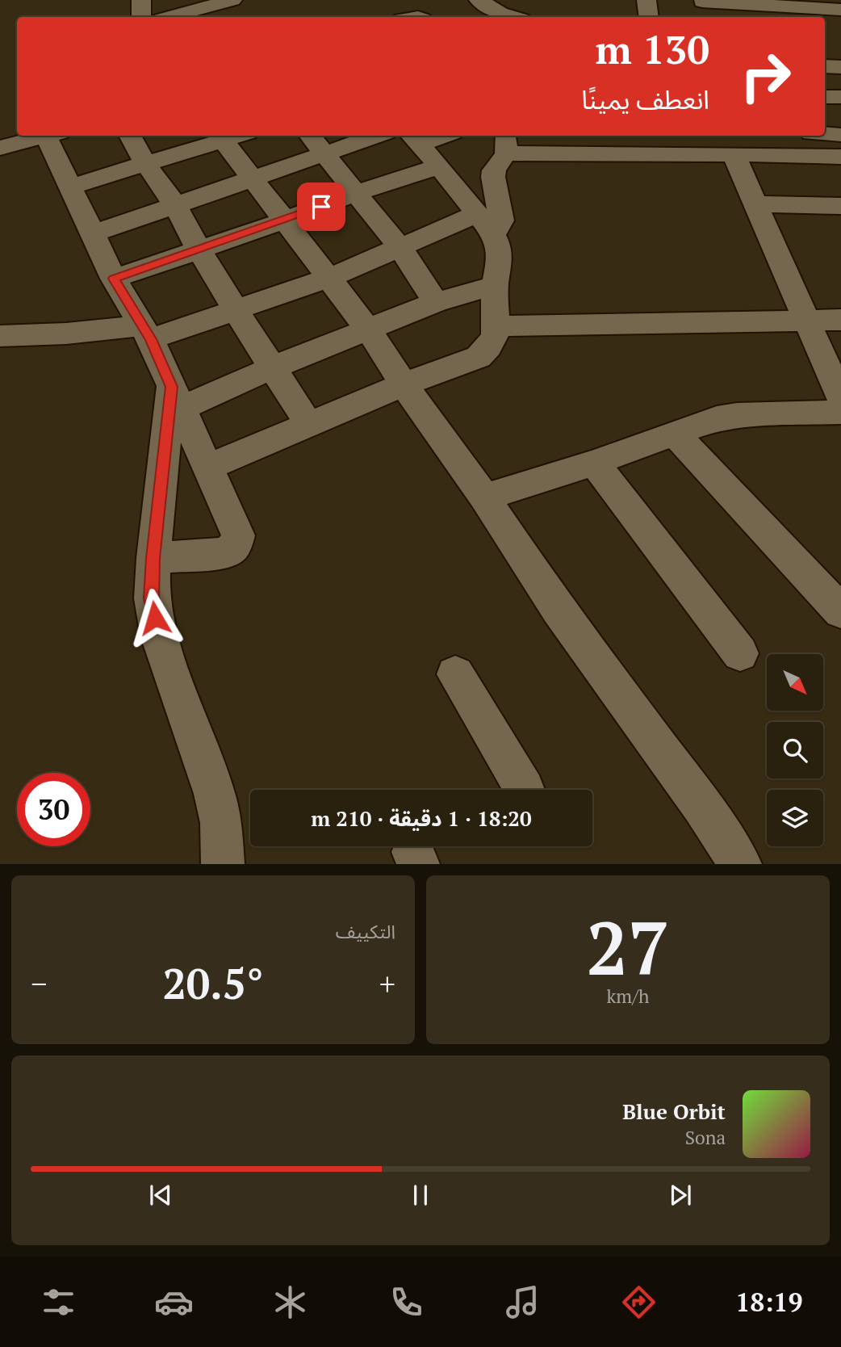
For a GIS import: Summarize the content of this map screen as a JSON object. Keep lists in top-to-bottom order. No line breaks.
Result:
{"north":"bottom right","page":{"turn":["130 m","انعطف يمينًا"],"limit":"30","trip":"18:20 · 1 دقيقة · 210 m","tile":[["27","km/h"],"التكييف"],"heat":["−","20.5°","+"],"song":["Blue Orbit","Sona"],"tabs":"18:19"}}
